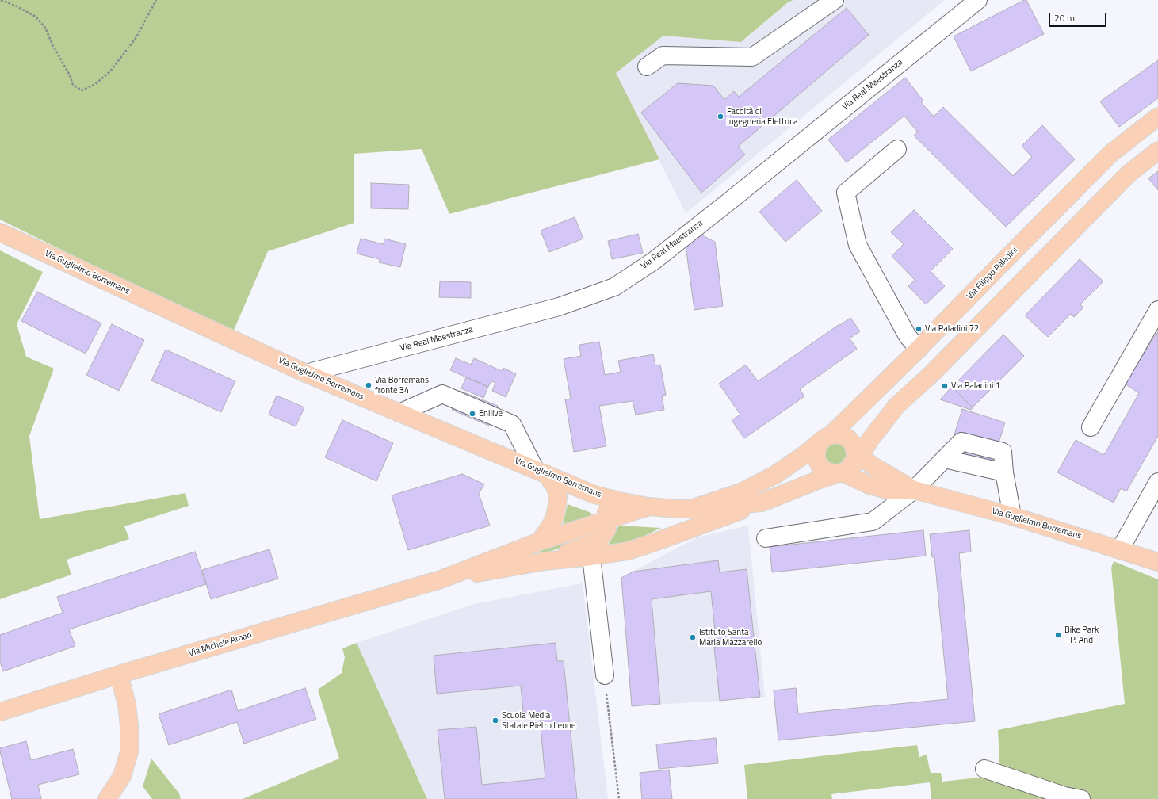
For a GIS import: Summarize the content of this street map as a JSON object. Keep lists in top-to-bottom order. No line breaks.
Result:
{"streets":{"main road":["Via Guglielmo Borremans","Via Filippo Paladini","Via Michele Amari"],"street":["Via Real Maestranza"]},"crossings":[["Via Real Maestranza","Via Guglielmo Borremans"],["Via Guglielmo Borremans","Via Filippo Paladini"]],"places":["Facoltà di Ingegneria Elettrica","Via Paladini 72","Via Borremans fronte 34","Via Paladini 1","Enilive","Bike Park - P. And","Istituto Santa Maria Mazzarello","Scuola Media Statale Pietro Leone"],"scale_bar":"20 m"}
